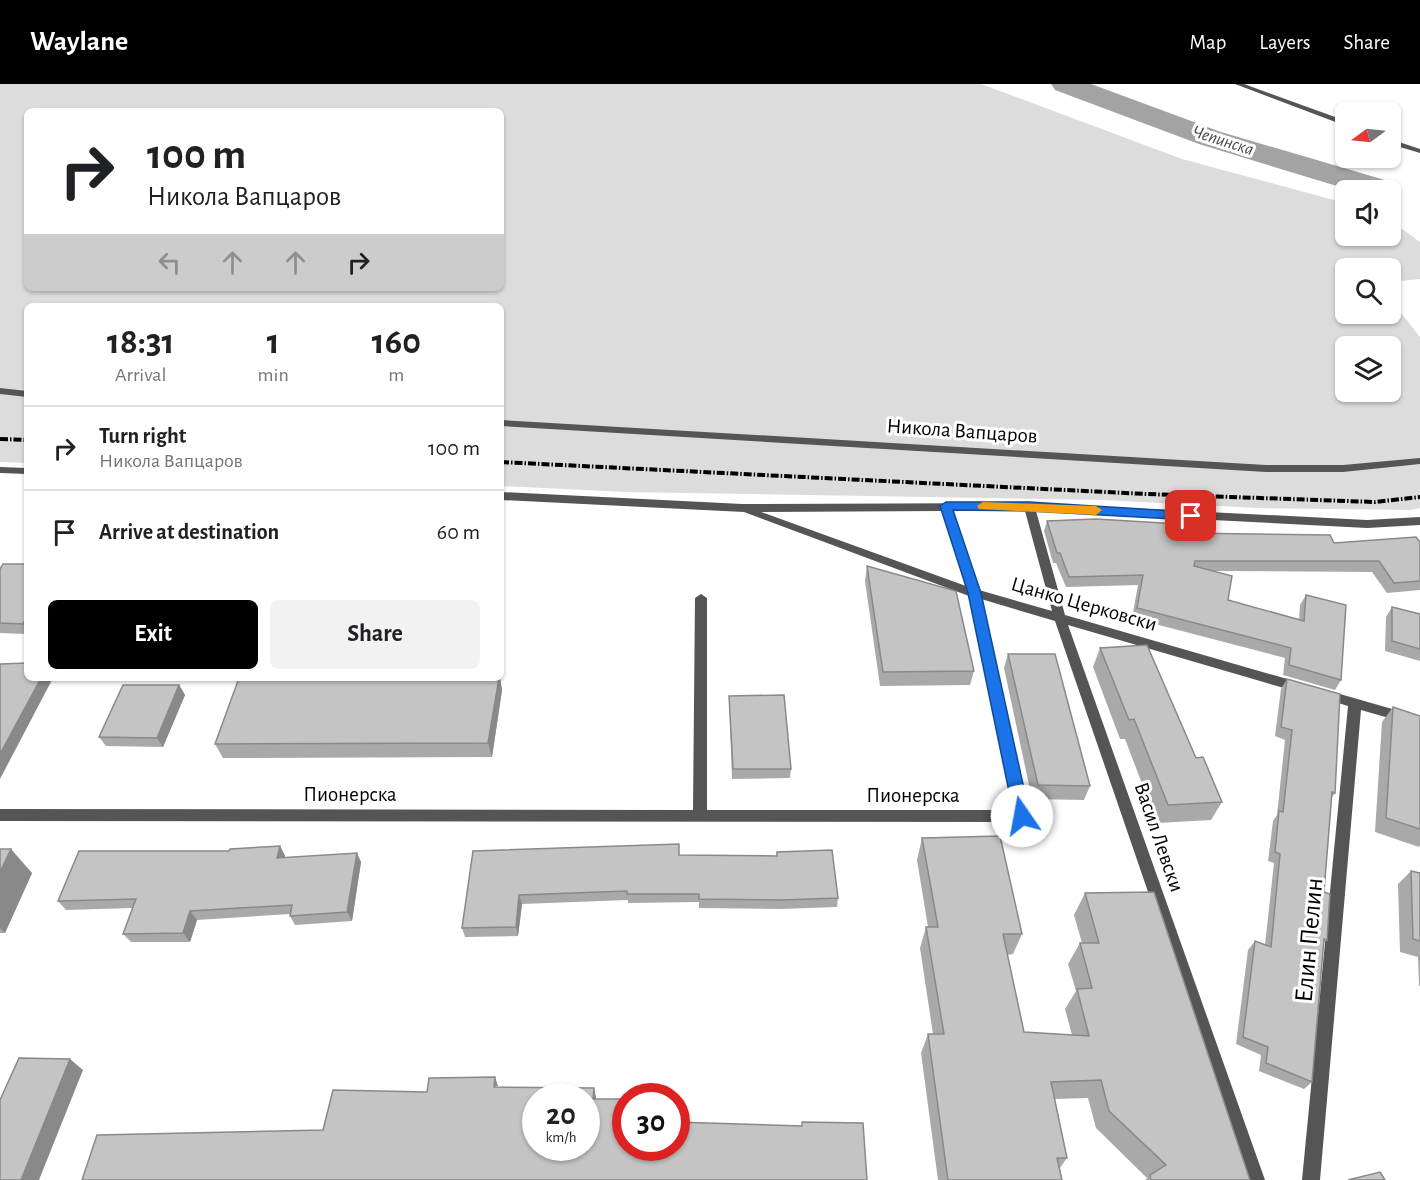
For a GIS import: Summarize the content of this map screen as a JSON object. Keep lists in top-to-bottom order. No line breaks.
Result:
{"streets":{"street":["Никола Вапцаров","Цанко Церковски","Пионерска","Васил Левски","Елин Пелин"]},"crossings":[["Цанко Церковски","Пионерска"],["Цанко Церковски","Васил Левски"],["Цанко Церковски","Елин Пелин"]],"water":["Чепинска"],"north":"left","page":{"header":"Waylane","nav":["Map","Layers","Share"],"turn":["100 m","Никола Вапцаров"],"eta":["18:31","Arrival","1","min","160","m"],"list":[{"name":"Turn right","note":"Никола Вапцаров","value":"100 m"},{"name":"Arrive at destination","value":"60 m"}],"buttons":["Exit","Share"],"speed":"20 km/h","limit":"30"}}
